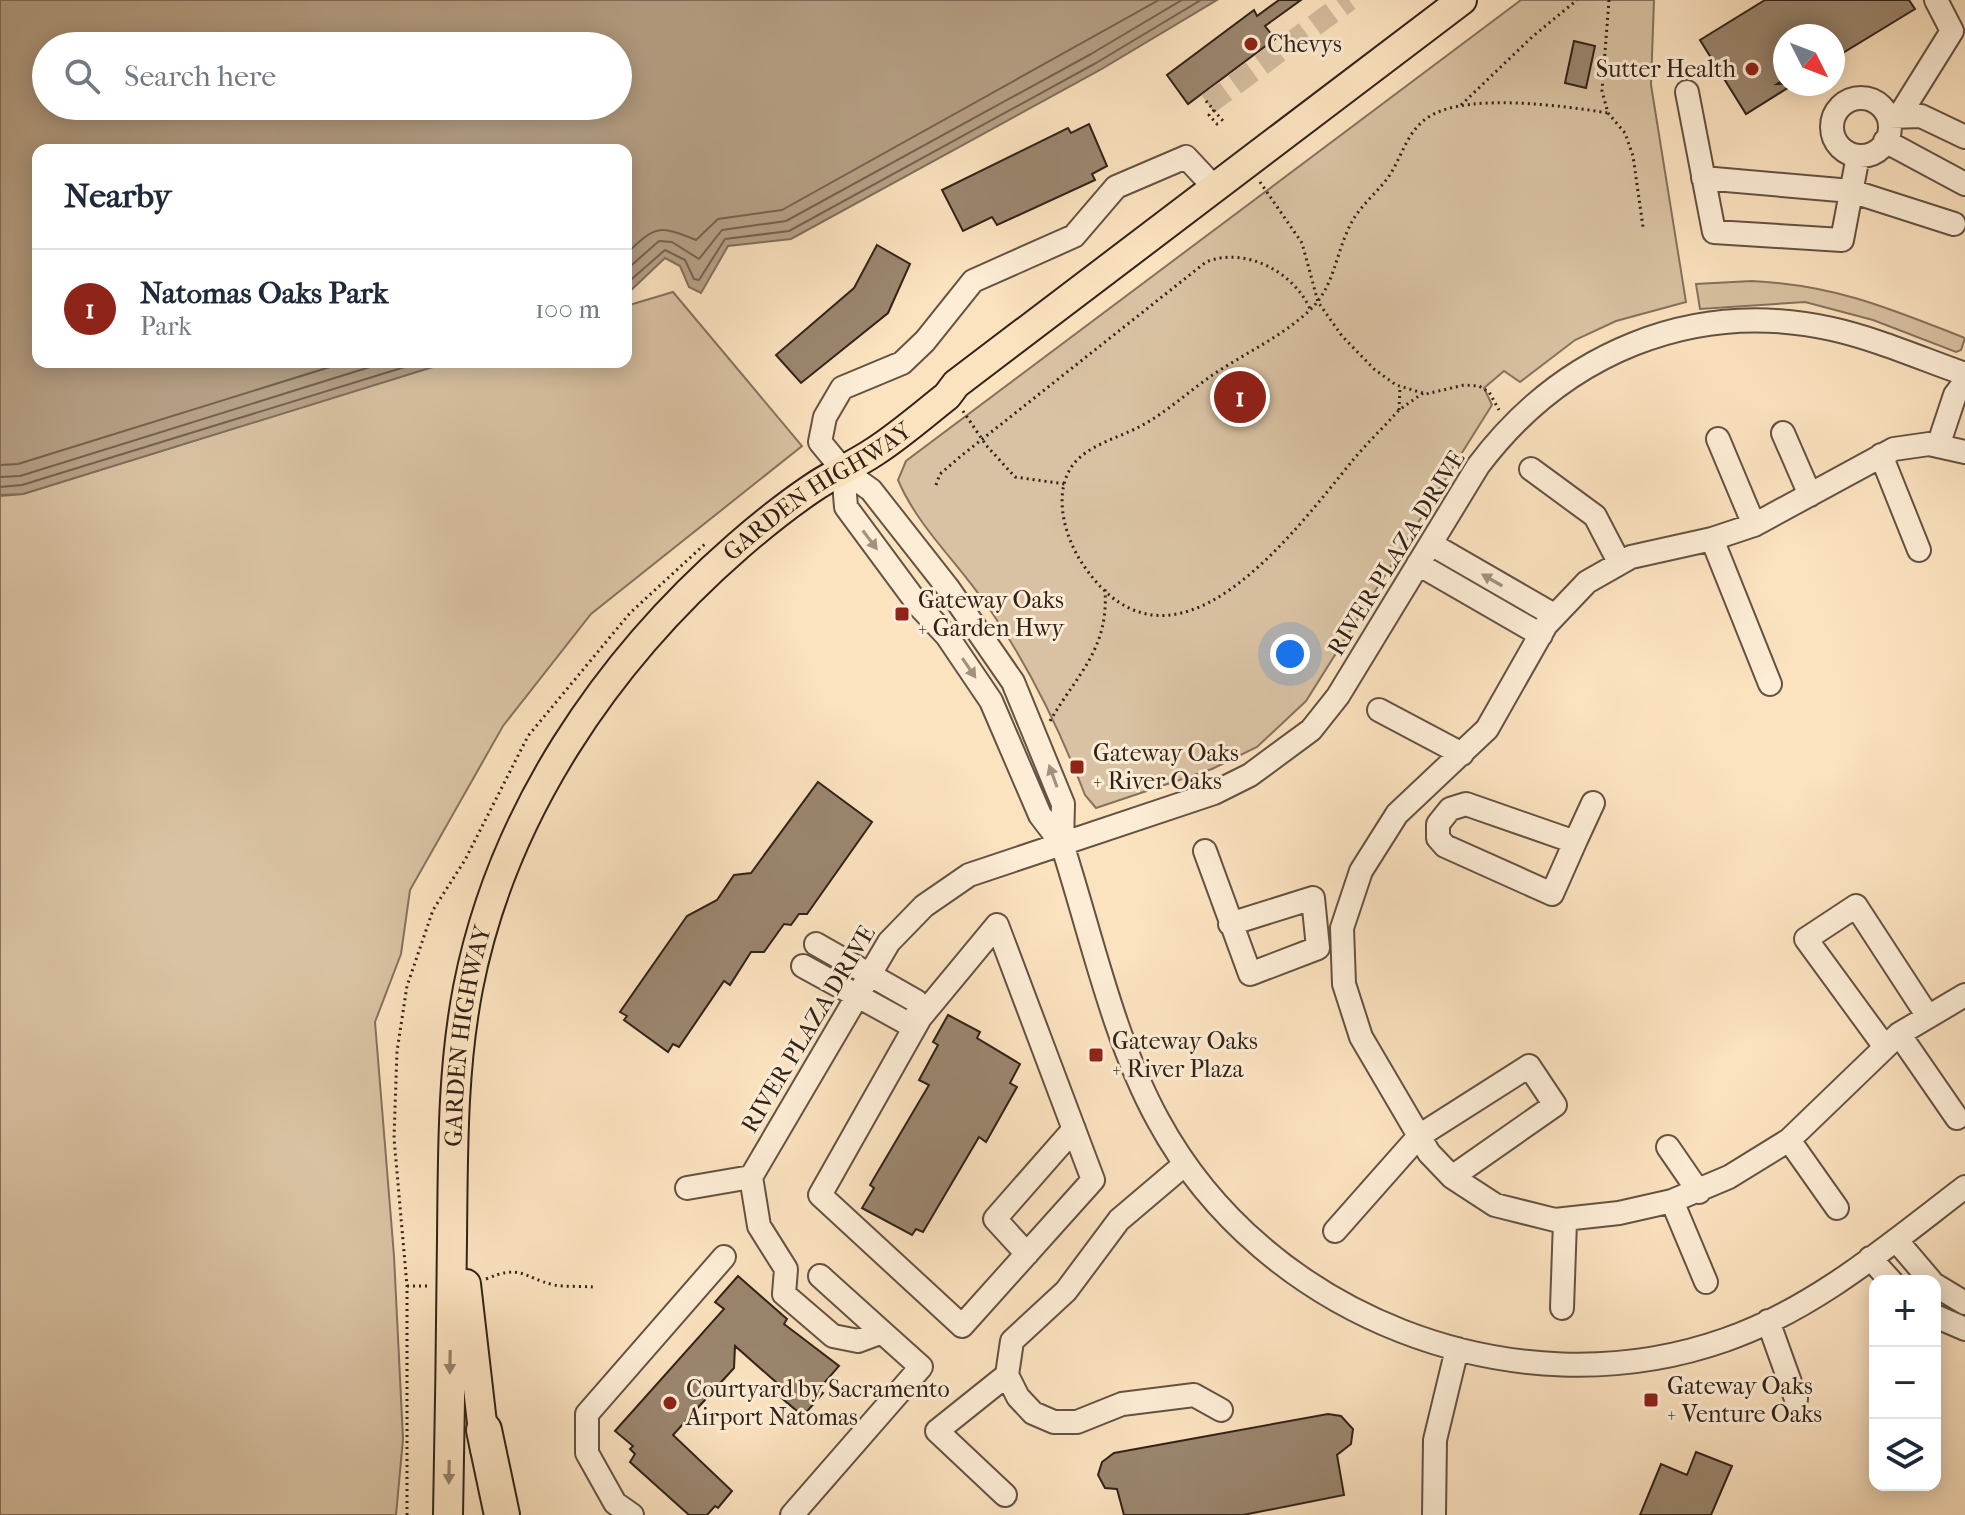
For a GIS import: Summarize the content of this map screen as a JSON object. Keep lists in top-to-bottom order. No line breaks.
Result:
{"streets":{"main road":["GARDEN HIGHWAY"],"street":["RIVER PLAZA DRIVE"]},"places":{"other":["Chevys","Sutter Health","Courtyard by Sacramento Airport Natomas"],"transit":["Gateway Oaks + Garden Hwy","Gateway Oaks + River Oaks","Gateway Oaks + River Plaza","Gateway Oaks + Venture Oaks"]},"north":"bottom right","page":{"search":"Search here","heading":"Nearby","list":[{"mark":"1","name":"Natomas Oaks Park","note":"Park","value":"100 m"}],"pins":"1","map_buttons":["+","−"]}}
